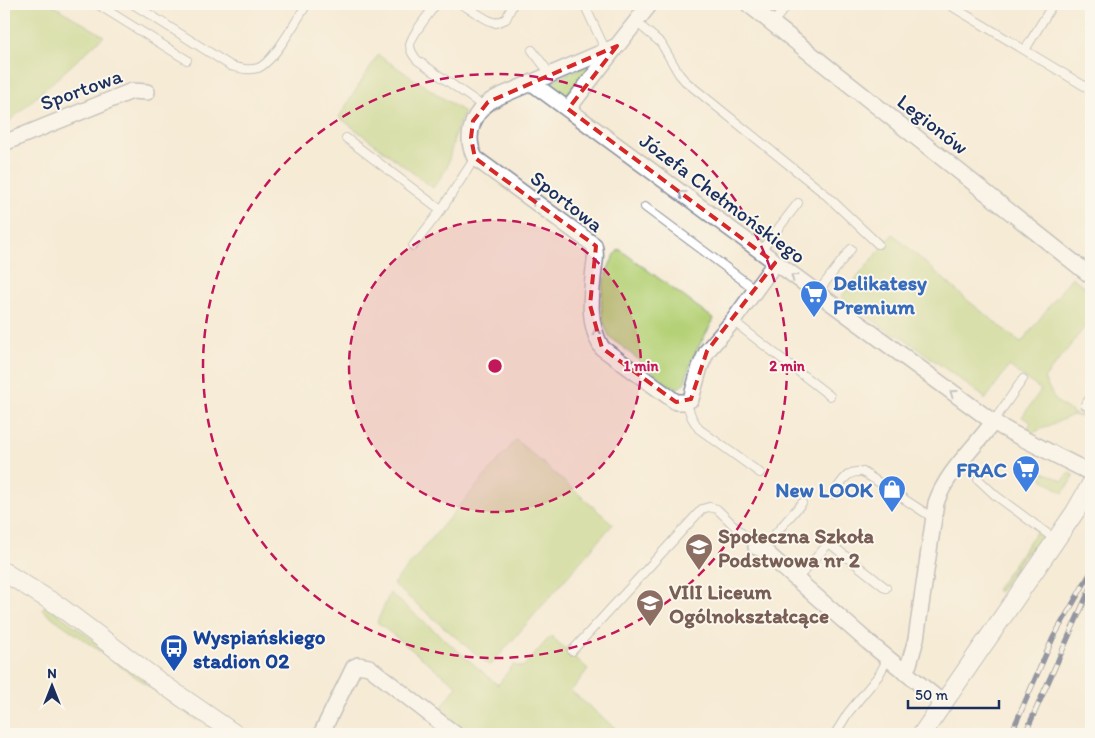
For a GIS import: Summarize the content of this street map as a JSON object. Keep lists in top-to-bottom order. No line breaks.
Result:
{"streets":{"street":["Sportowa","Legionów","Józefa Chełmońskiego"]},"one_way":["Sportowa","Józefa Chełmońskiego"],"places":{"supermarket":["Delikatesy Premium","FRAC"],"shop":["New LOOK"],"school or university":["Społeczna Szkoła Podstwowa nr 2","VIII Liceum Ogólnokształcące"],"bus stop":["Wyspiańskiego stadion 02"]},"scale_bar":"50 m","north":"top","rings":["1 min","2 min"]}
